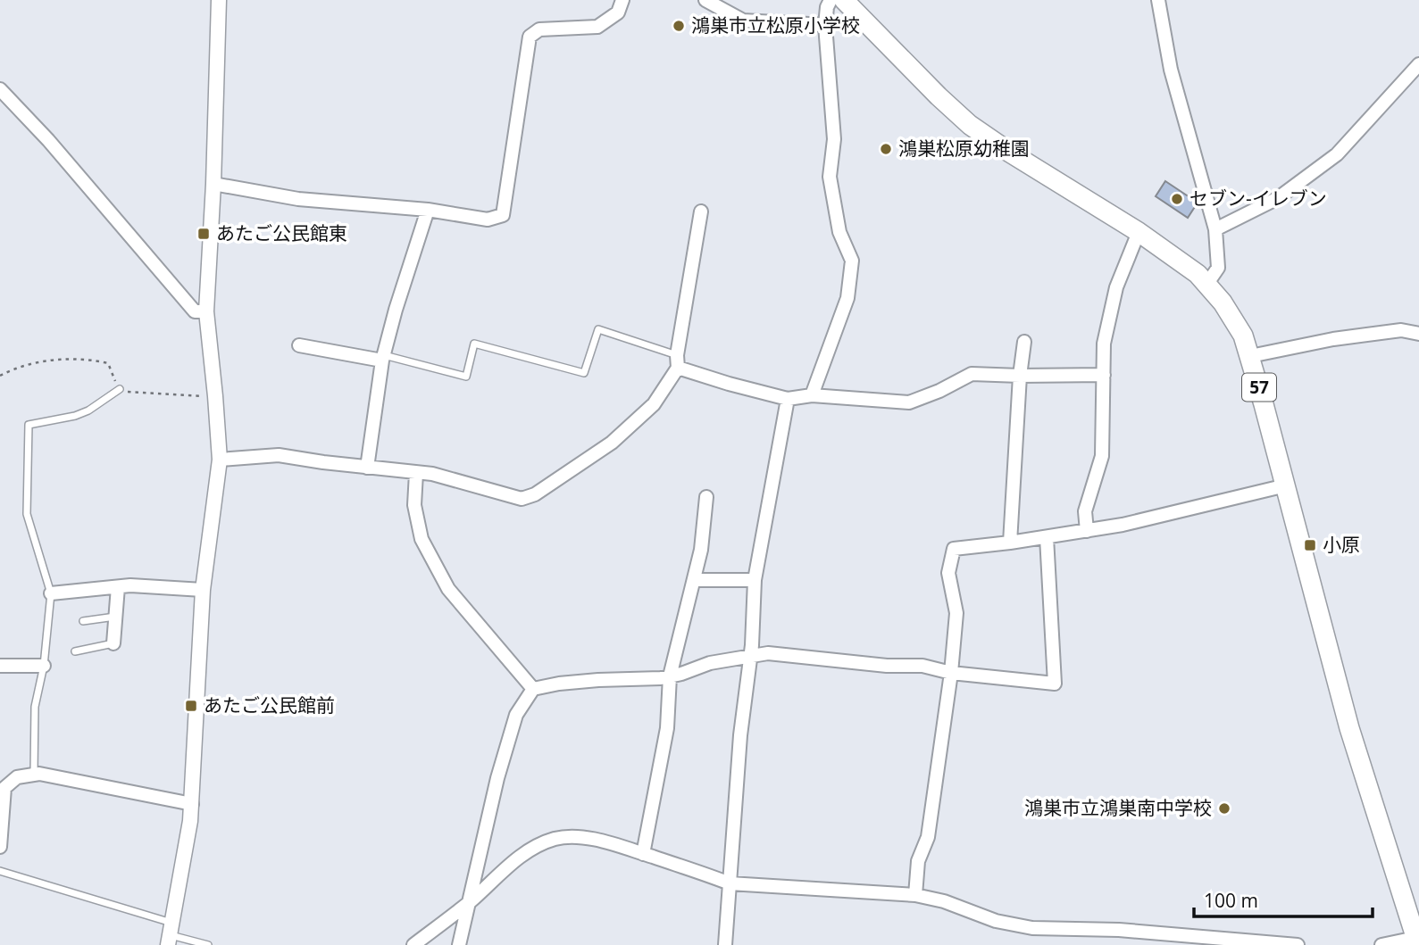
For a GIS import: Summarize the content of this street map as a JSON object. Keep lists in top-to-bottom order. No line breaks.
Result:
{"streets":{"main road":["57"]},"places":{"other":["鴻巣市立松原小学校","鴻巣松原幼稚園","セブン-イレブン","鴻巣市立鴻巣南中学校"],"transit":["あたご公民館東","小原","あたご公民館前"]},"scale_bar":"100 m"}
